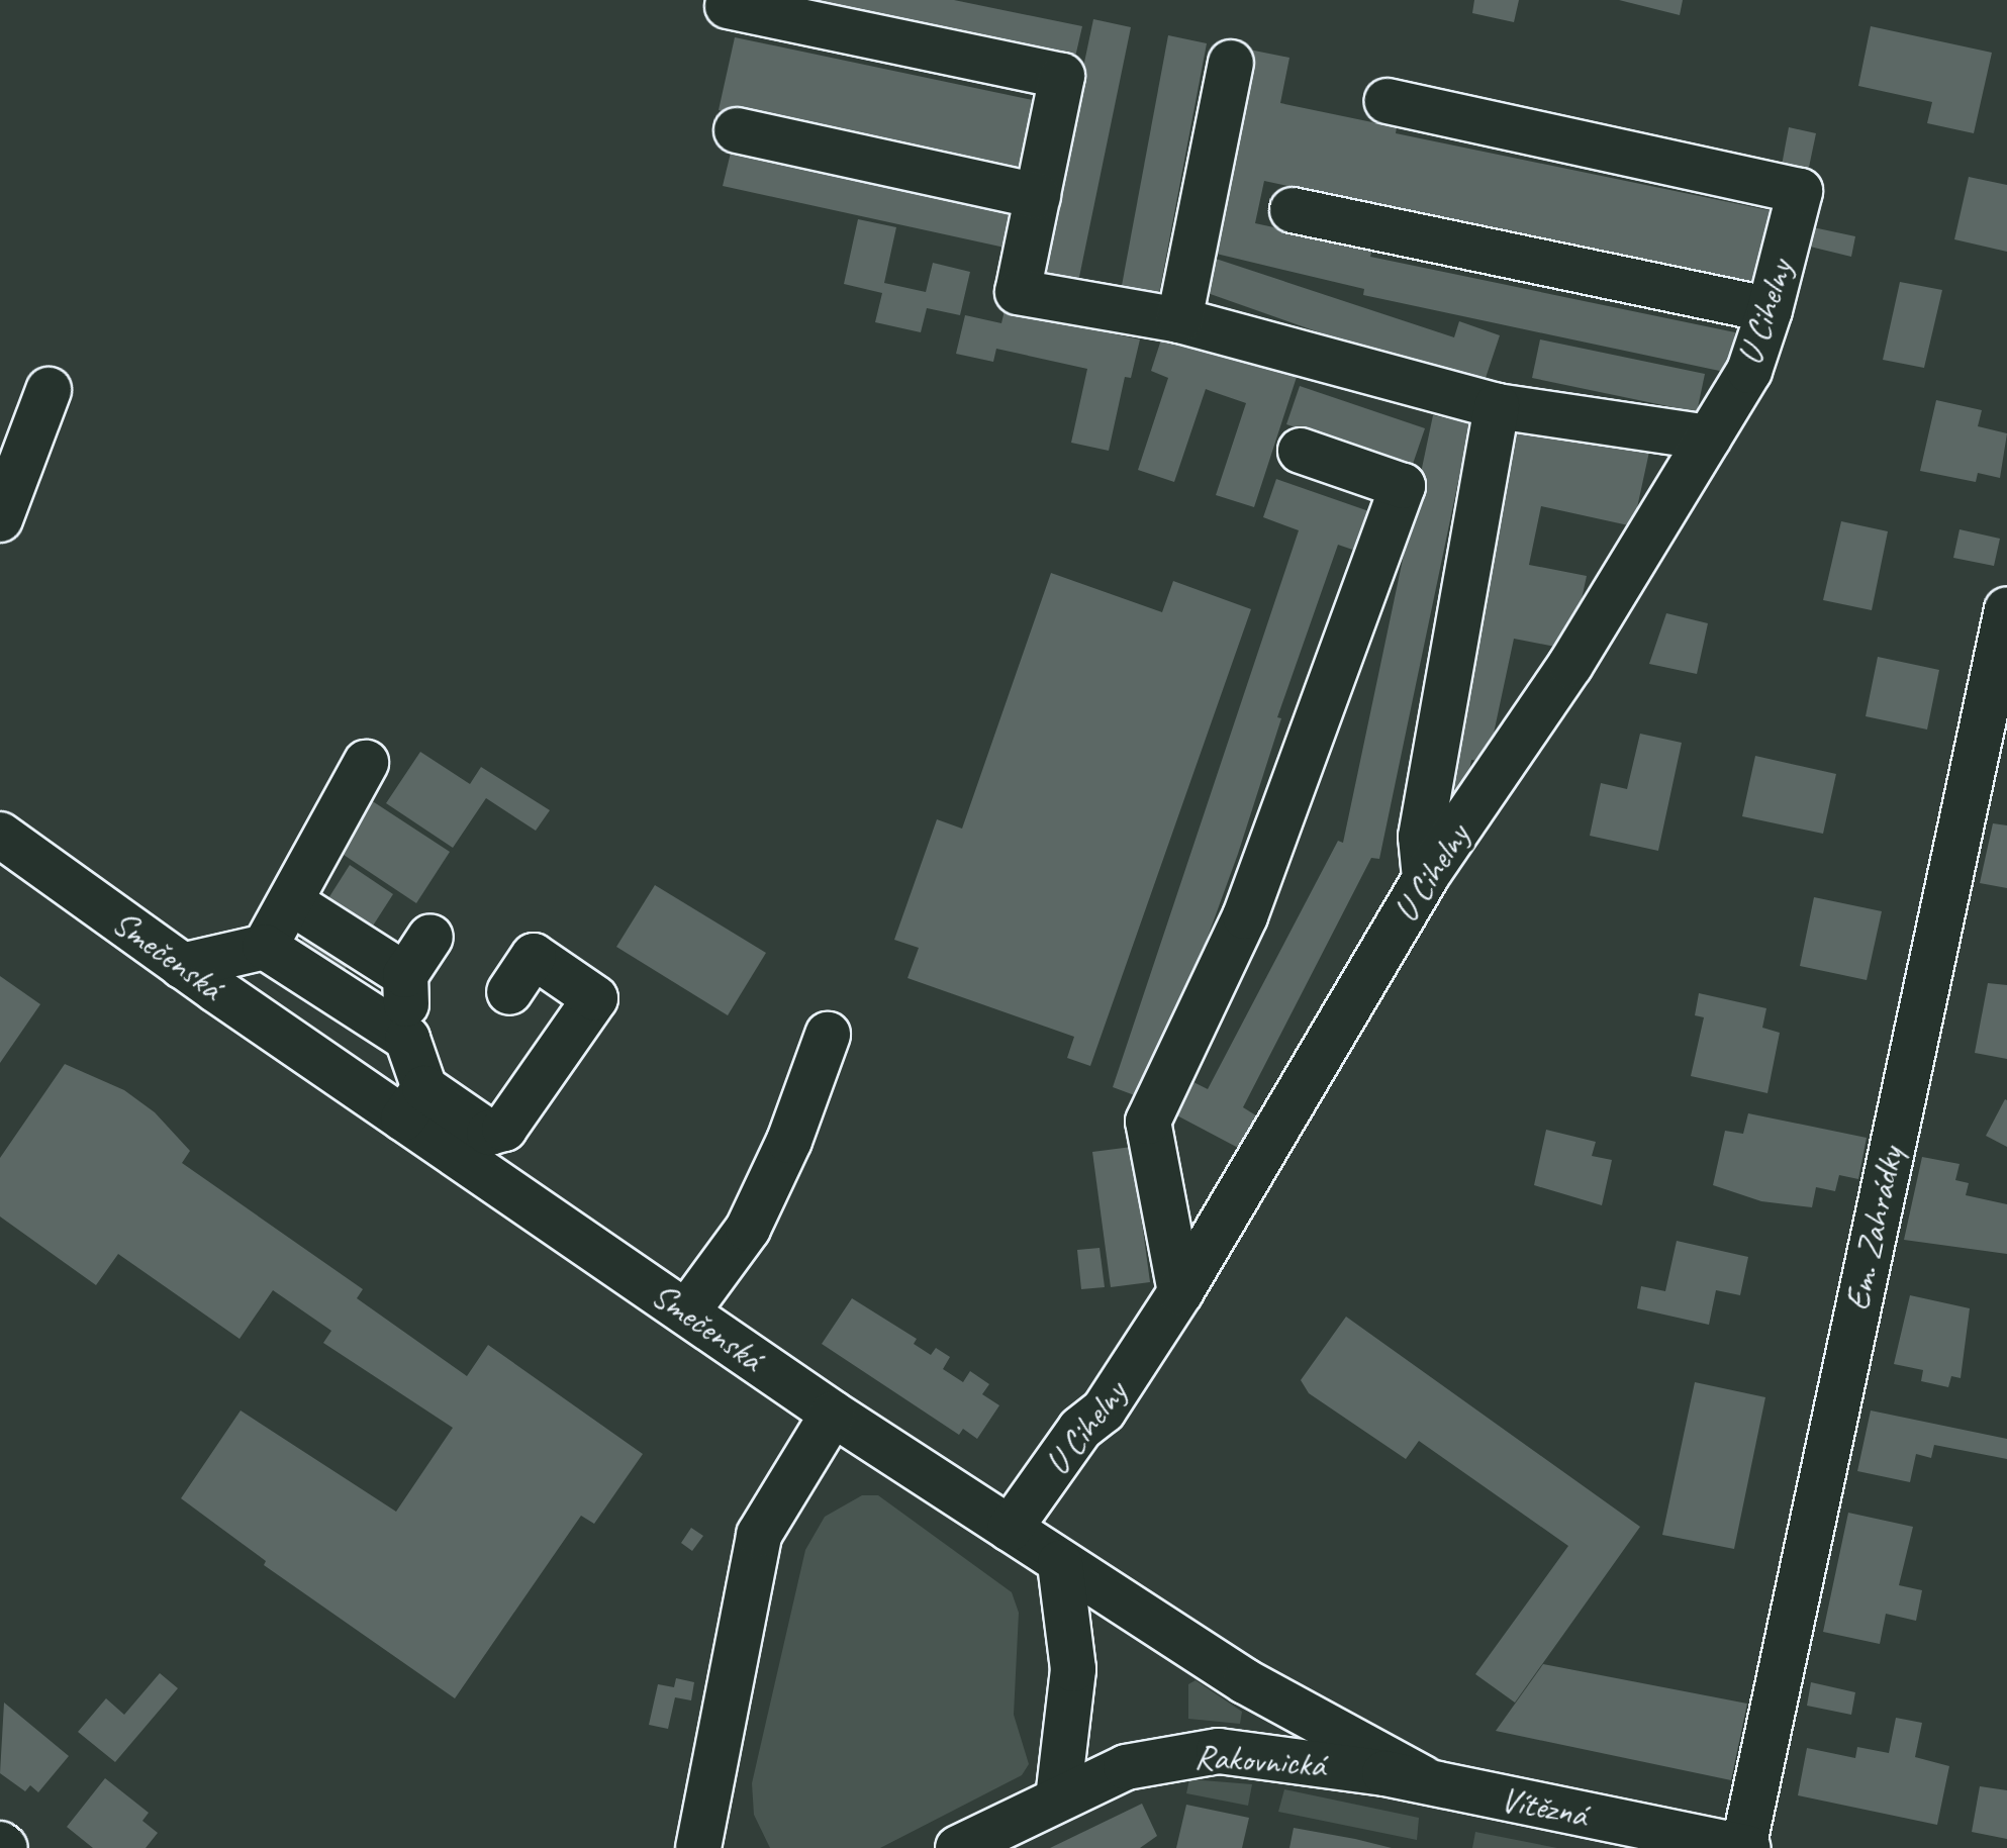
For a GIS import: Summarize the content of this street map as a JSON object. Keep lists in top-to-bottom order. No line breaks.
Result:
{"streets":{"street":["U Cihelny","Smečenská","Em. Zahrádky","Rakovnická","Vítězná"]},"crossings":[["U Cihelny","Smečenská"],["Smečenská","Rakovnická"],["Smečenská","Vítězná"],["Em. Zahrádky","Vítězná"],["Rakovnická","Vítězná"]]}
